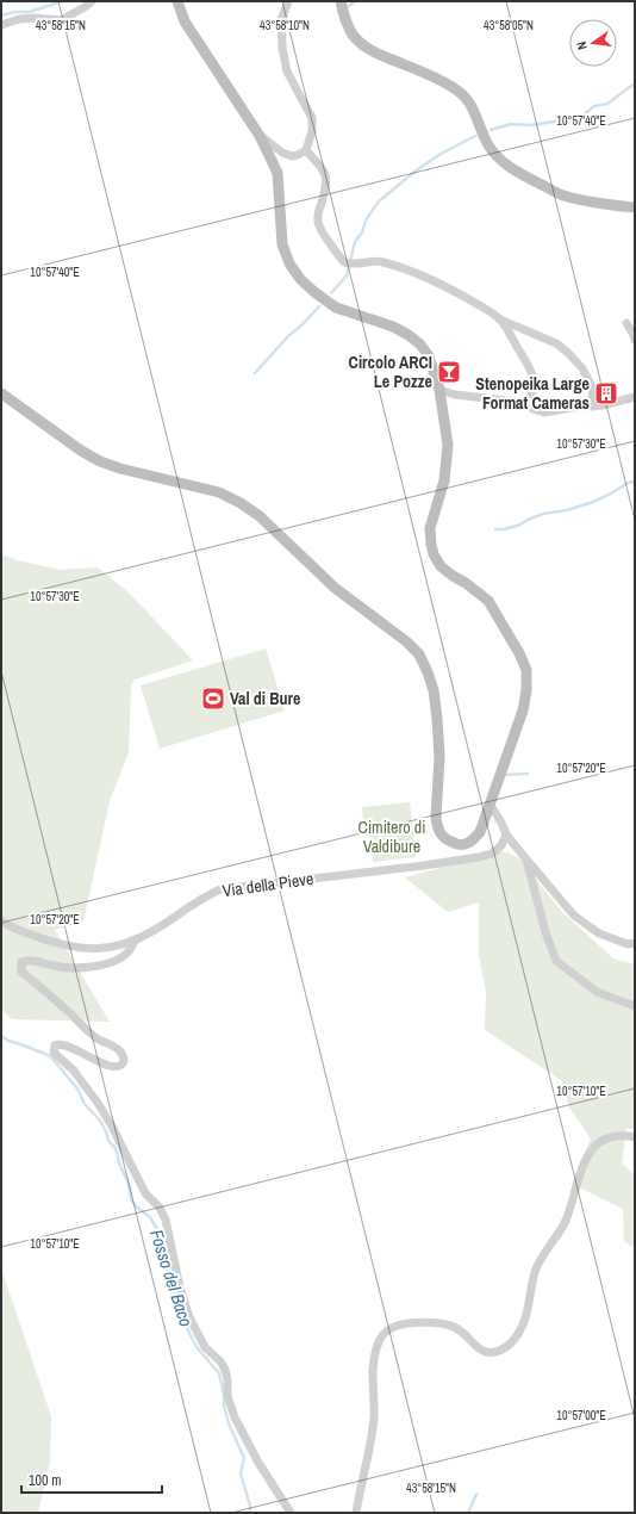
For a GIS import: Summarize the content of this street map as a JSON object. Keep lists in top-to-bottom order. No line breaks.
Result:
{"streets":{"street":["Via della Pieve"]},"water":["Fosso del Baco"],"parks":["Cimitero di Valdibure"],"places":{"bar":["Circolo ARCI Le Pozze"],"building":["Stenopeika Large Format Cameras"],"sports":["Val di Bure"]},"scale_bar":"100 m","north":"left","coordinates":["43°58'10\"N","43°58'15\"N","43°58'05\"N","10°57'40\"E","10°57'30\"E","10°57'20\"E","10°57'10\"E","10°57'00\"E"]}
